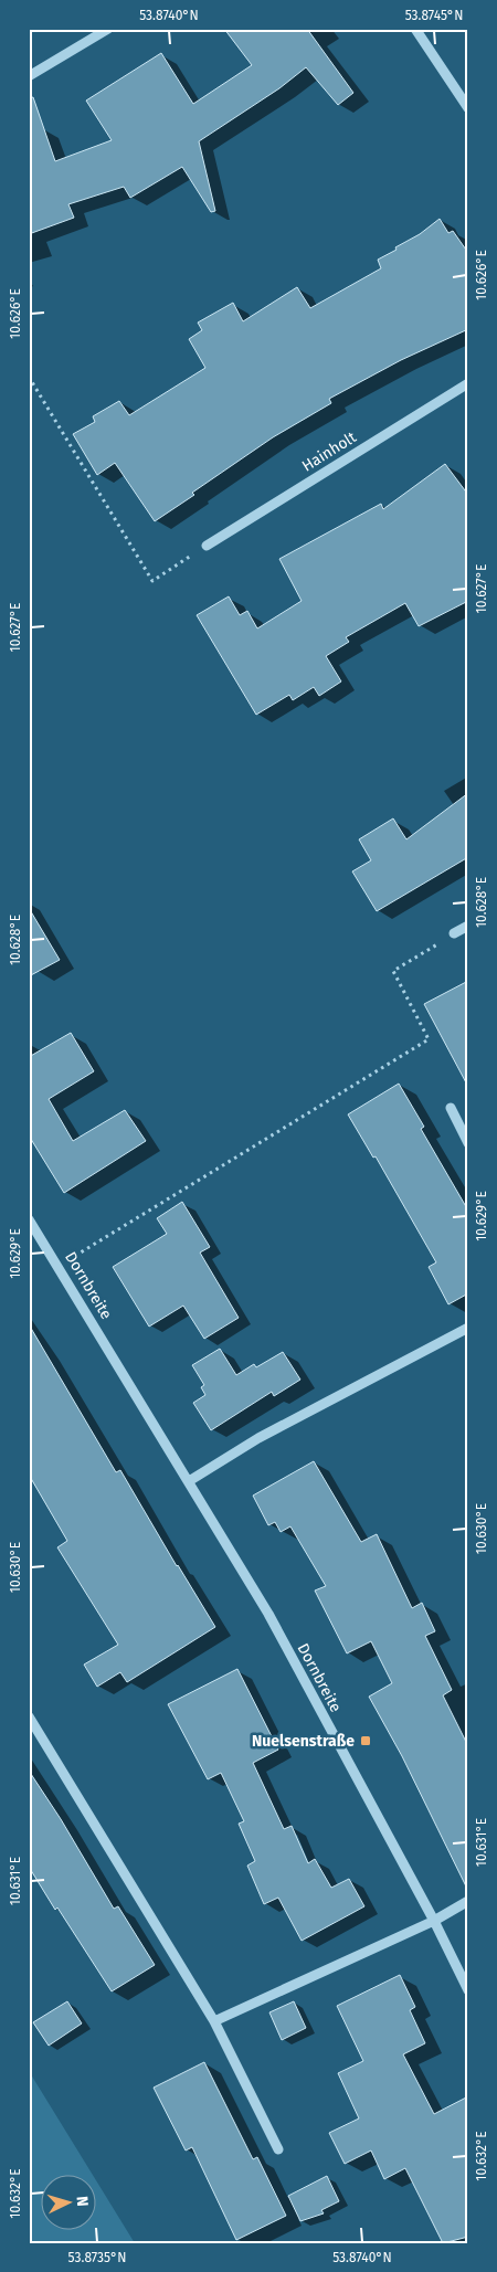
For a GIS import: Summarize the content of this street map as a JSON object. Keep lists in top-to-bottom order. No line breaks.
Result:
{"streets":{"street":["Hainholt","Dornbreite"]},"places":{"transit":["Nuelsenstraße"]},"north":"right","coordinates":["53.8740°N","53.8745°N","10.626°E","10.627°E","10.628°E","10.629°E","10.630°E","10.631°E","10.632°E","53.8735°N"]}
